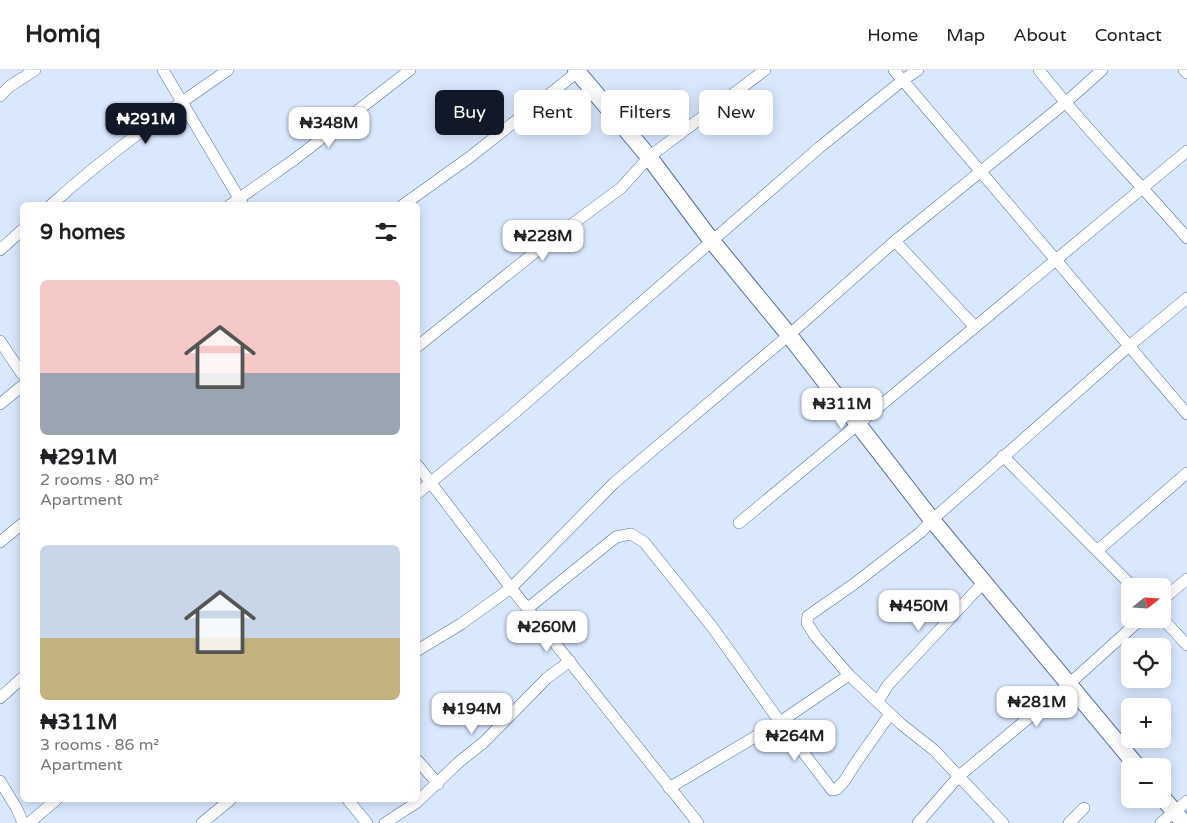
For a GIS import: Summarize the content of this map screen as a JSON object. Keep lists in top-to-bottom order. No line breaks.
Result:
{"north":"right","page":{"header":"Homiq","nav":["Home","Map","About","Contact"],"chip":["Buy","Rent","Filters","New"],"price":["₦291M","₦348M","₦228M","₦311M","₦450M","₦260M","₦281M","₦194M","₦264M"],"heading":"9 homes","list":[{"name":"₦291M","note":"2 rooms · 80 m² · Apartment"},{"name":"₦311M","note":"3 rooms · 86 m² · Apartment"}],"map_buttons":["+","−"]}}
